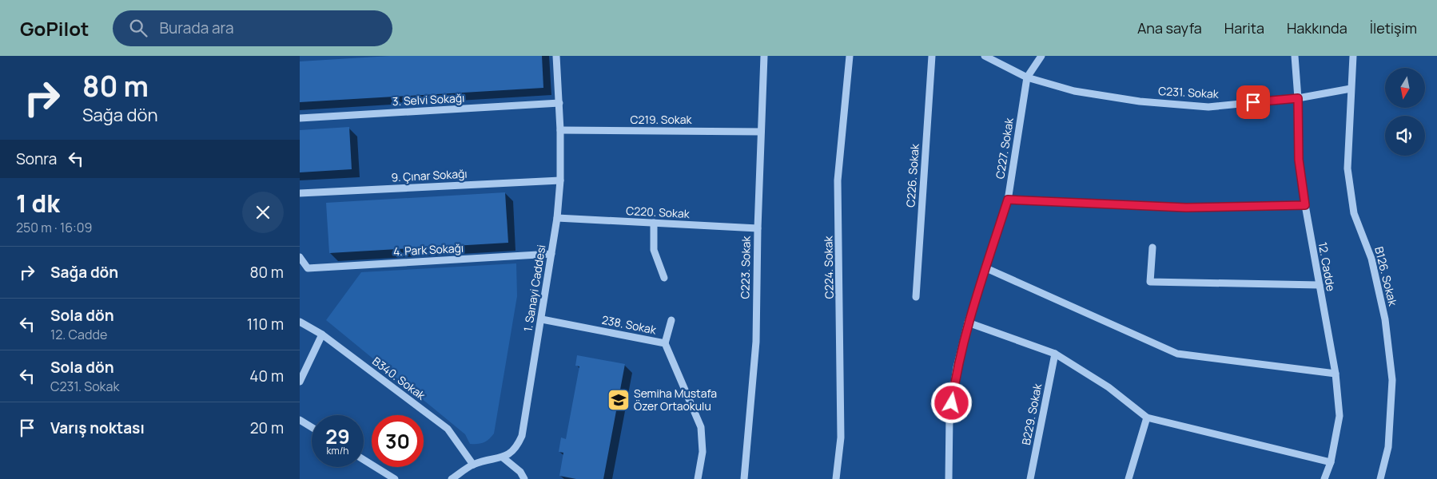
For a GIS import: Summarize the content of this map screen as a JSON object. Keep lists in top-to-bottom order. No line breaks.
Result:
{"streets":{"street":["C231. Sokak","3. Selvi Sokağı","C219. Sokak","C227. Sokak","9. Çınar Sokağı","C226. Sokak","C220. Sokak","4. Park Sokağı","12. Cadde","C223. Sokak","C224. Sokak","B126. Sokak","1. Sanayi Caddesi","238. Sokak","B340. Sokak","B229. Sokak"]},"crossings":[["C231. Sokak","C227. Sokak"],["C231. Sokak","12. Cadde"],["C231. Sokak","B126. Sokak"],["3. Selvi Sokağı","1. Sanayi Caddesi"],["C219. Sokak","C223. Sokak"],["C219. Sokak","1. Sanayi Caddesi"],["9. Çınar Sokağı","1. Sanayi Caddesi"],["C220. Sokak","C223. Sokak"],["C220. Sokak","1. Sanayi Caddesi"],["4. Park Sokağı","1. Sanayi Caddesi"],["1. Sanayi Caddesi","238. Sokak"],["1. Sanayi Caddesi","B340. Sokak"]],"places":{"school or university":["Semiha Mustafa Özer Ortaokulu"]},"north":"bottom","page":{"header":"GoPilot","search":"Burada ara","nav":["Ana sayfa","Harita","Hakkında","İletişim"],"turn":["80 m","Sağa dön"],"then":"Sonra","heading":["1 dk","250 m · 16:09"],"list":[{"name":"Sağa dön","value":"80 m"},{"name":"Sola dön","note":"12. Cadde","value":"110 m"},{"name":"Sola dön","note":"C231. Sokak","value":"40 m"},{"name":"Varış noktası","value":"20 m"}],"speed":"29 km/h","limit":"30"}}
